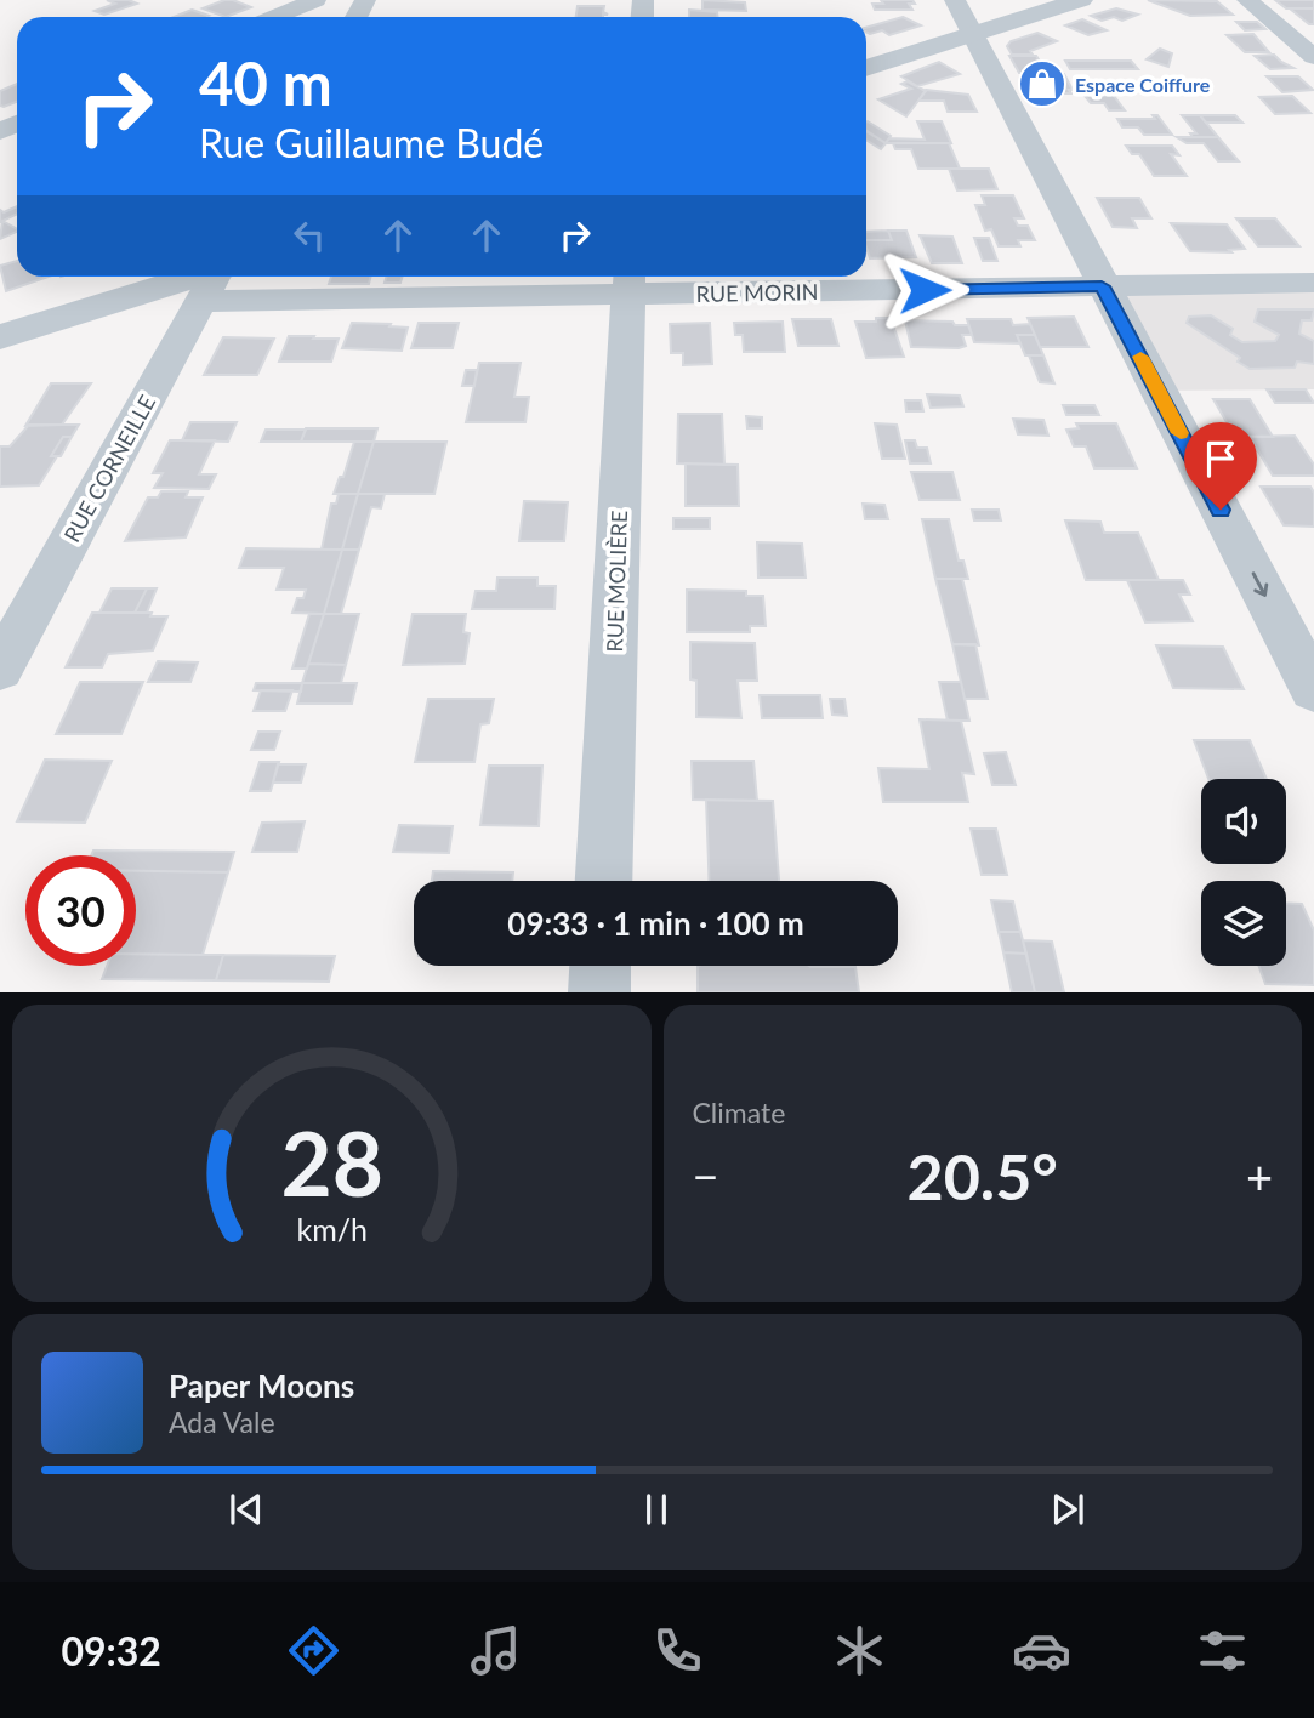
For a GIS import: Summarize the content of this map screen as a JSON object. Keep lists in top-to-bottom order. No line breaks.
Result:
{"streets":{"street":["RUE MORIN","RUE CORNEILLE","RUE MOLIÈRE"]},"crossings":[["RUE MORIN","RUE CORNEILLE"],["RUE MORIN","RUE MOLIÈRE"]],"places":{"shop":["Espace Coiffure"]},"page":{"turn":["40 m","Rue Guillaume Budé"],"limit":"30","trip":"09:33 · 1 min · 100 m","tile":"Climate","heat":["−","20.5°","+"],"song":["Paper Moons","Ada Vale"],"tabs":"09:32","gauge":["28","km/h"]}}
